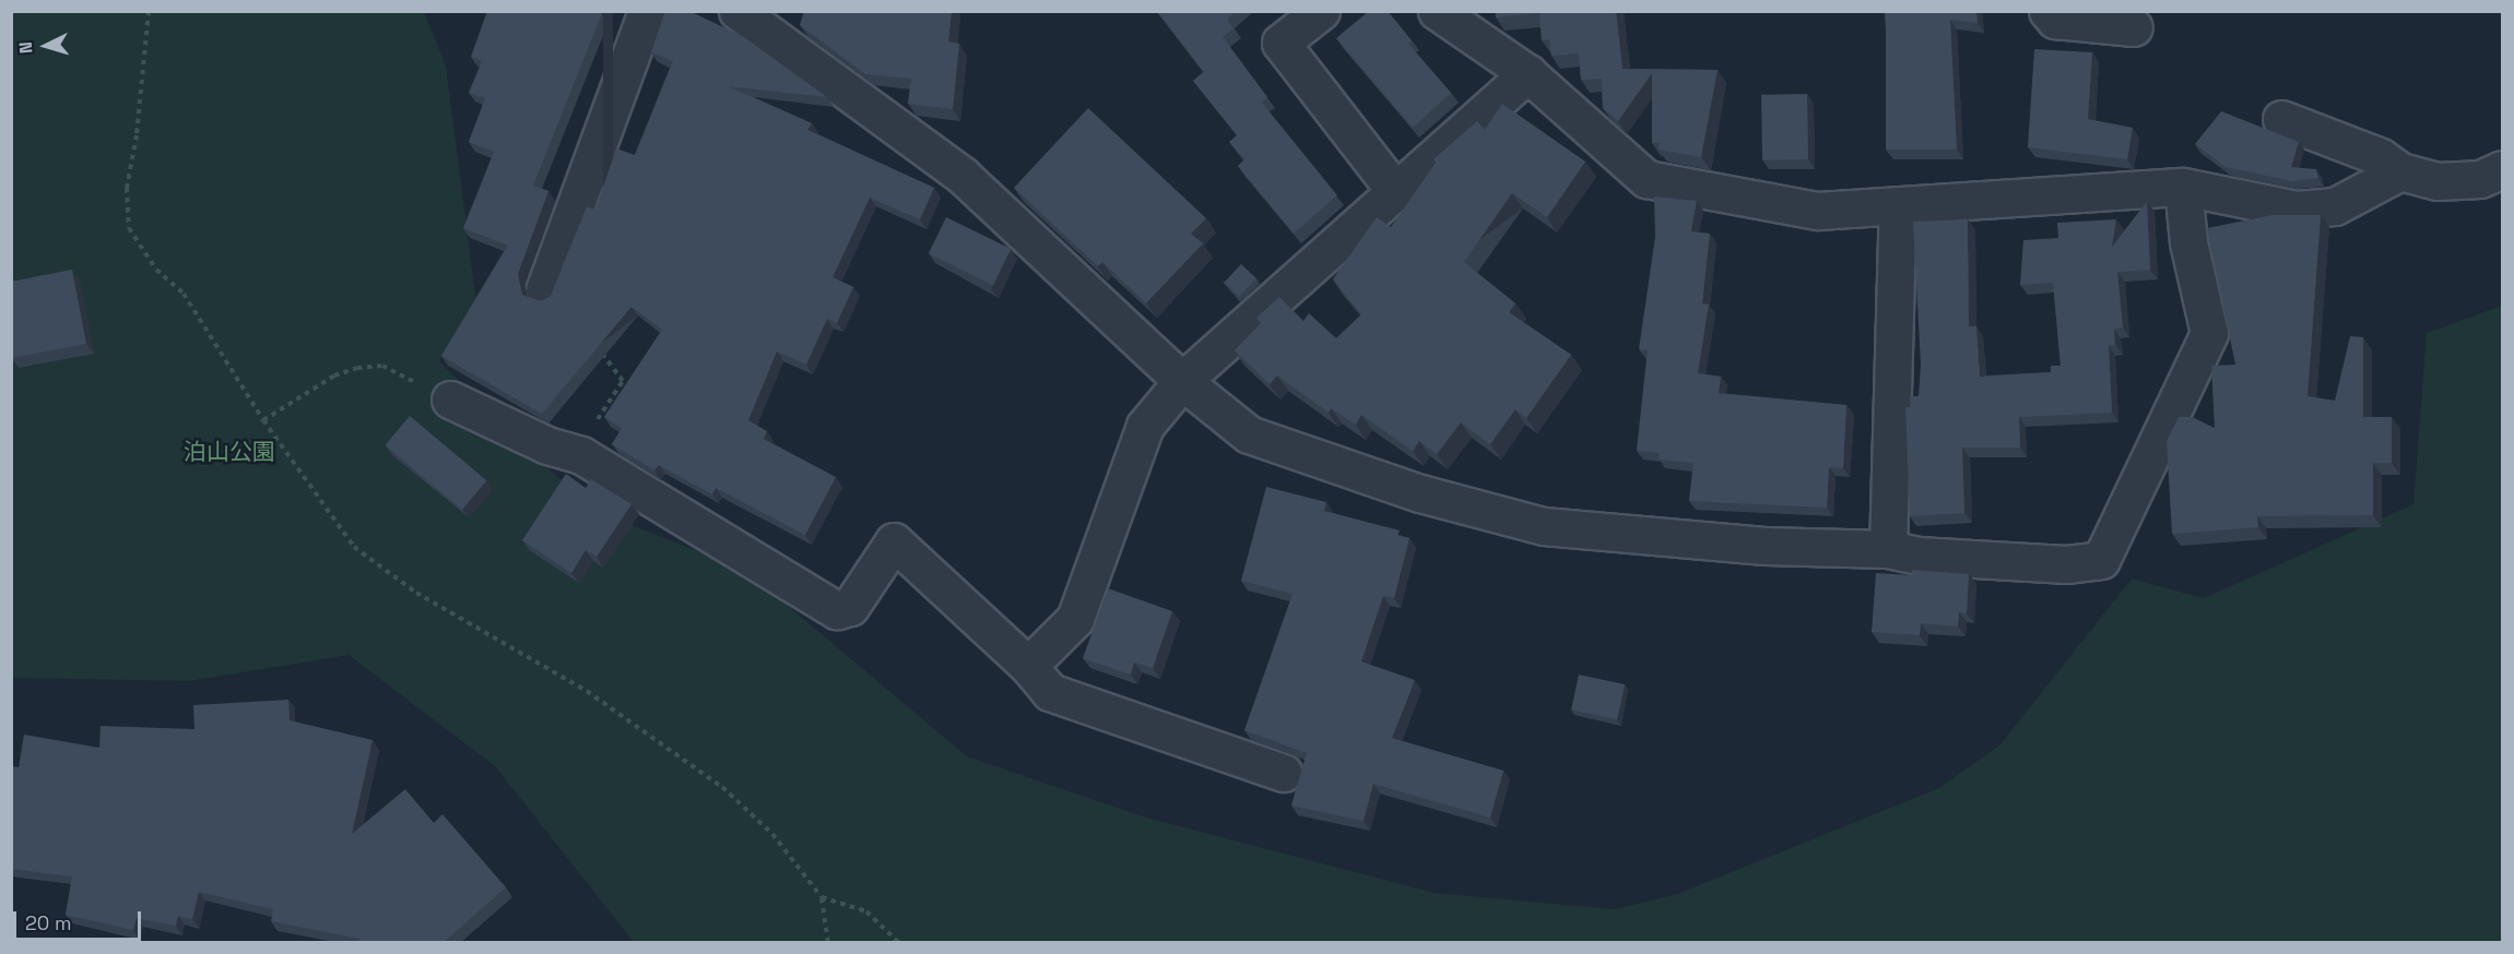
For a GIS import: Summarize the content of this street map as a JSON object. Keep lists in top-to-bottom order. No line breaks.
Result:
{"parks":["泊山公園"],"scale_bar":"20 m","north":"left"}
